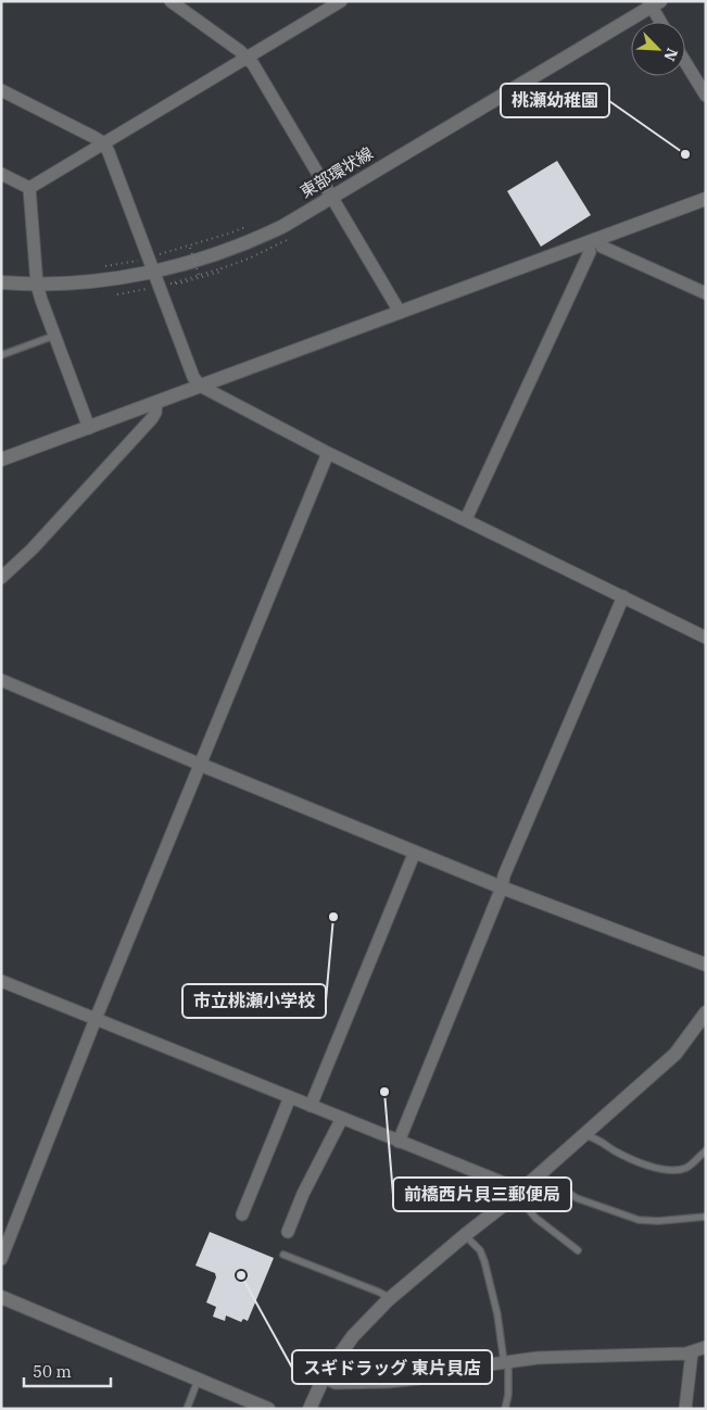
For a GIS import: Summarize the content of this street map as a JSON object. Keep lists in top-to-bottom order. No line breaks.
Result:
{"streets":{"street":["東部環状線"]},"places":["桃瀬幼稚園","市立桃瀬小学校","前橋西片貝三郵便局","スギドラッグ 東片貝店"],"scale_bar":"50 m","north":"bottom right"}
